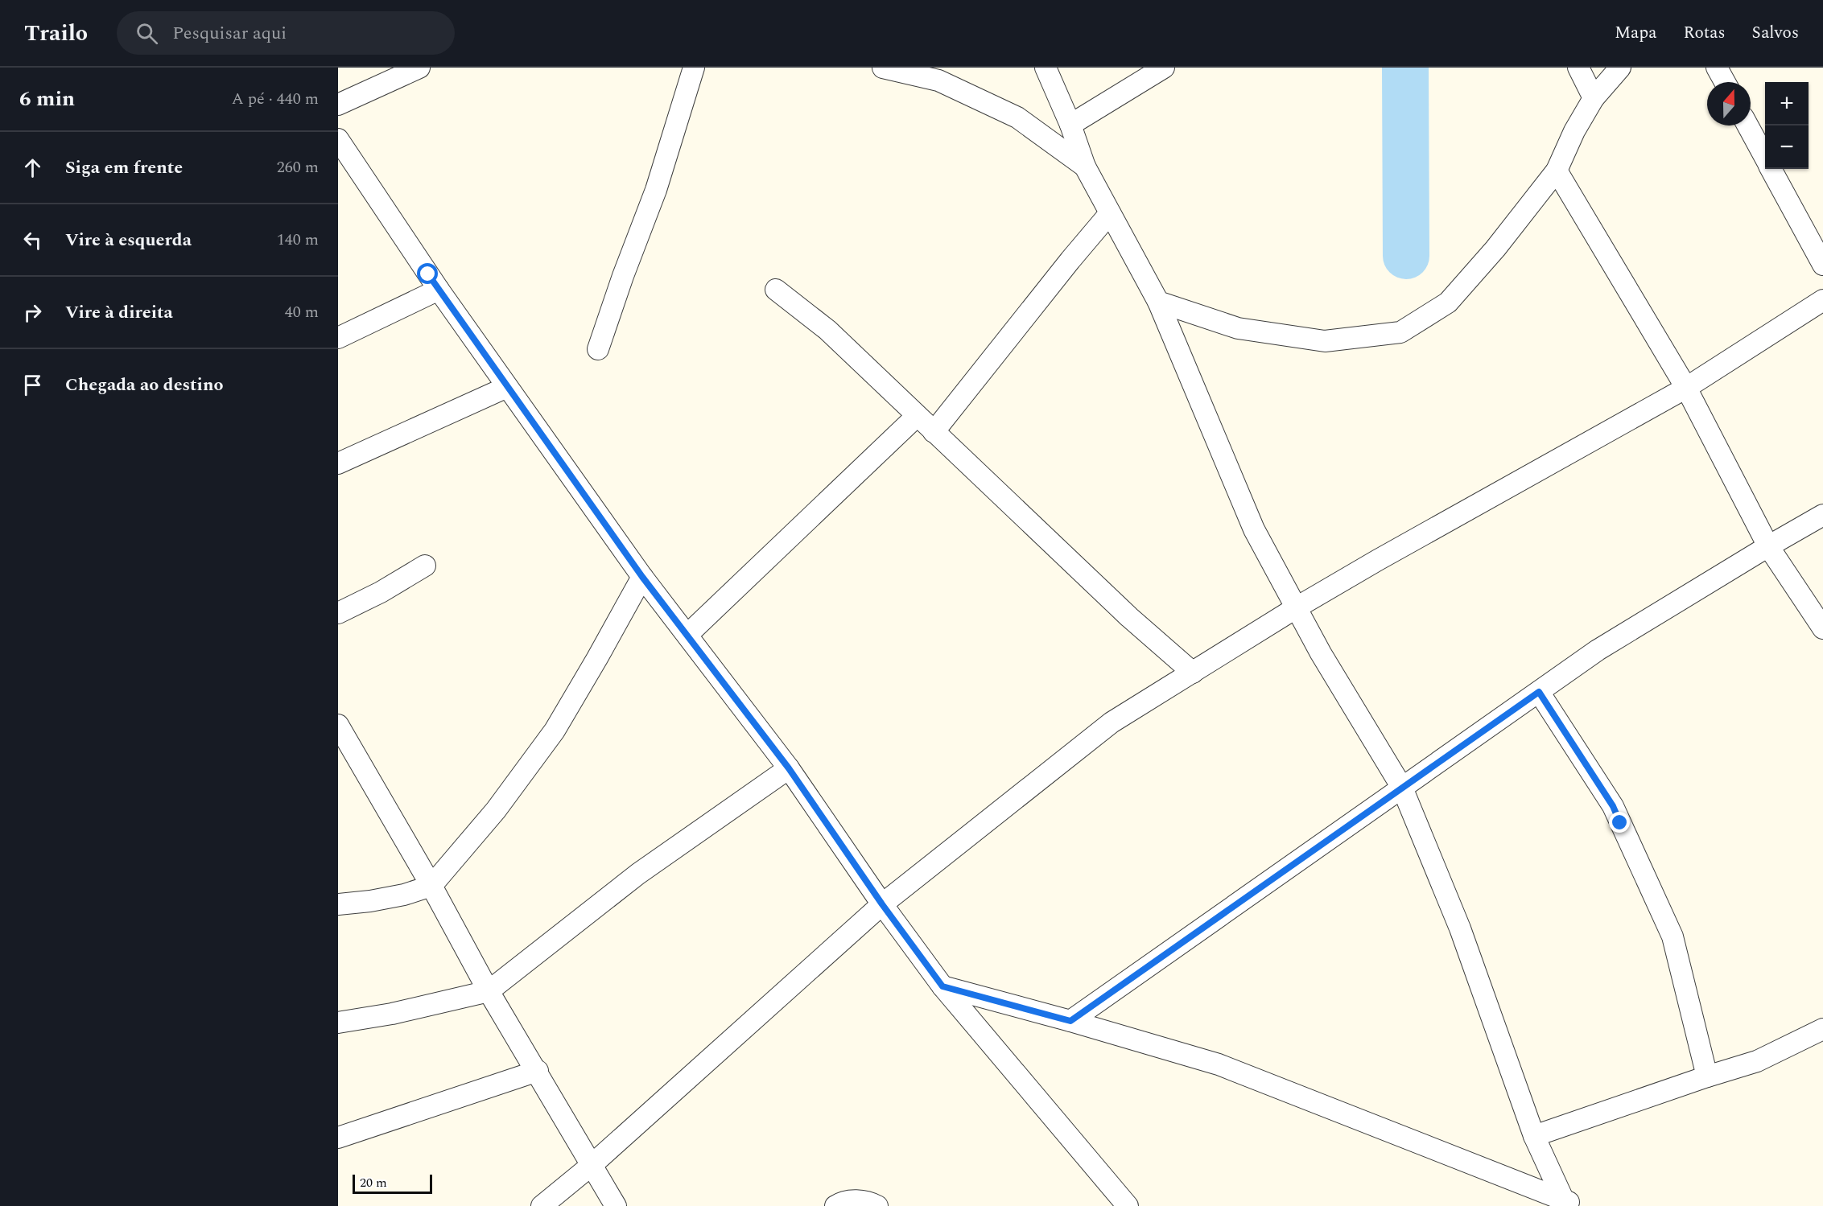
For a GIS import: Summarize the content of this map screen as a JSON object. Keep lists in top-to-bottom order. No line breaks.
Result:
{"scale_bar":"20 m","north":"top","page":{"header":"Trailo","search":"Pesquisar aqui","nav":["Mapa","Rotas","Salvos"],"heading":["6 min","A pé · 440 m"],"map_buttons":["+","−"],"list":[["Siga em frente","260 m"],["Vire à esquerda","140 m"],["Vire à direita","40 m"],"Chegada ao destino"],"scale":"20 m"}}
